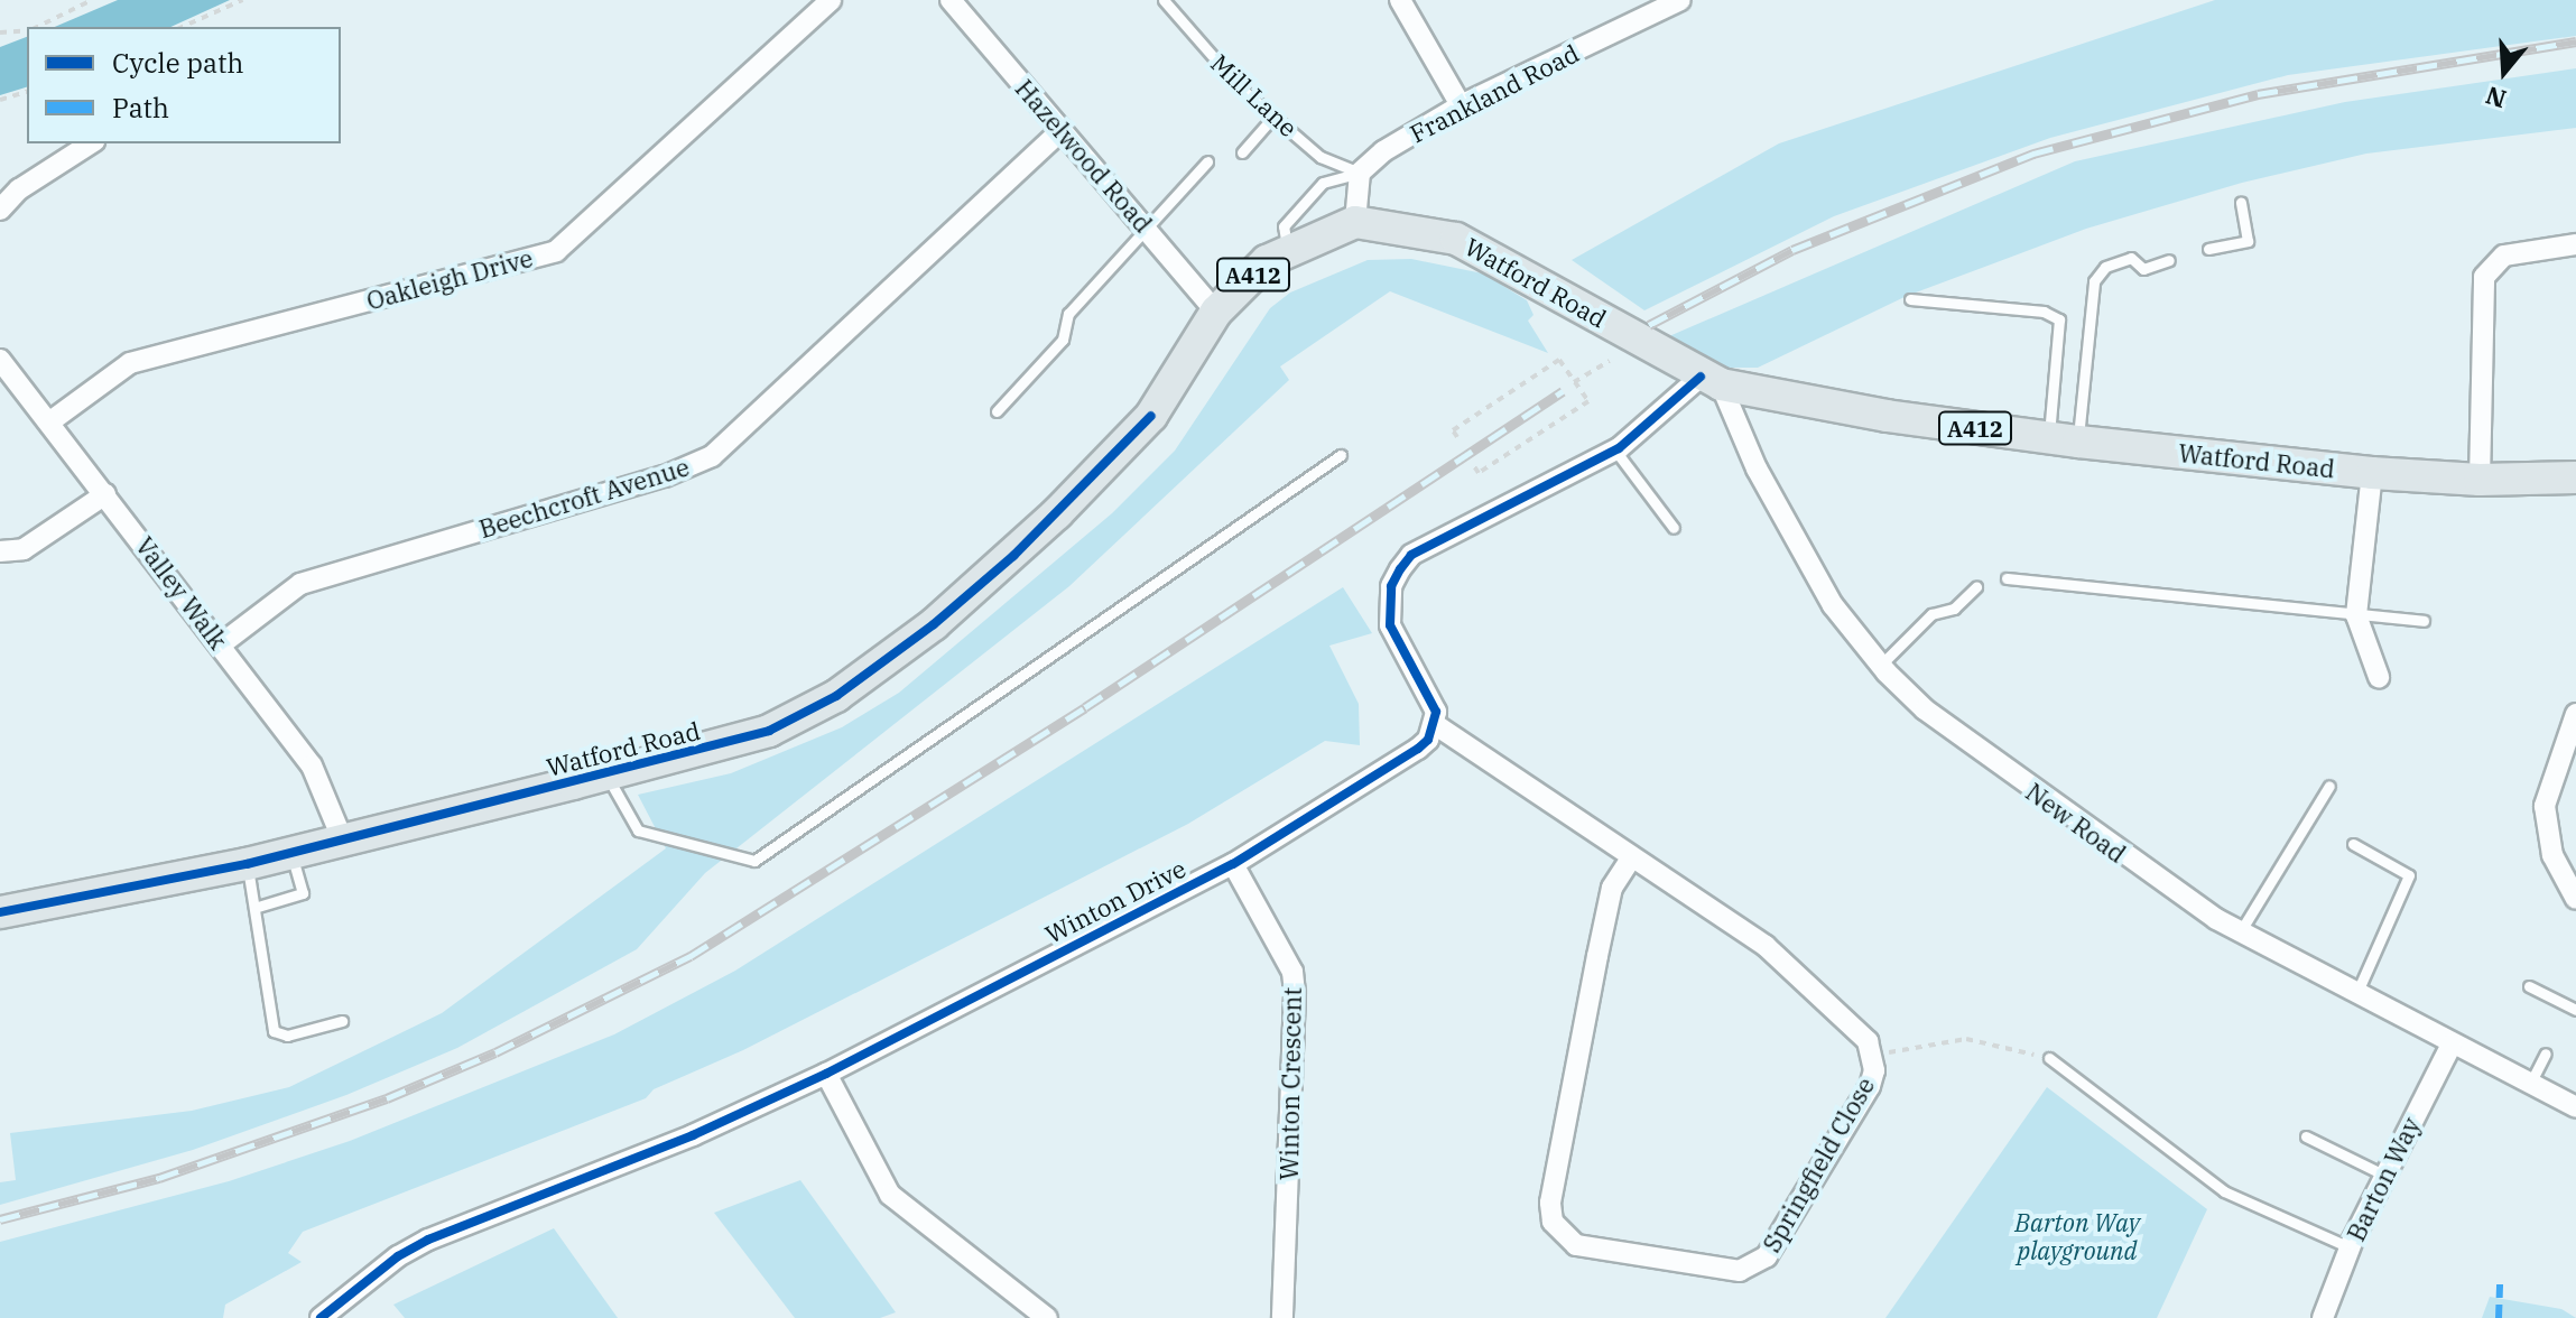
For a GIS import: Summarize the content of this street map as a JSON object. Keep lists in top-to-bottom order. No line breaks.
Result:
{"streets":{"main road":["A412","Watford Road"],"street":["Frankland Road","Hazelwood Road","Oakleigh Drive","Beechcroft Avenue","Valley Walk","New Road","Winton Drive","Winton Crescent","Springfield Close","Barton Way"],"lane":["Mill Lane"]},"crossings":[["Frankland Road","Mill Lane"],["Hazelwood Road","Watford Road"],["Hazelwood Road","Beechcroft Avenue"],["Oakleigh Drive","Valley Walk"],["Watford Road","Valley Walk"],["Watford Road","New Road"],["Beechcroft Avenue","Valley Walk"],["New Road","Barton Way"],["Winton Drive","Winton Crescent"],["Winton Drive","Springfield Close"]],"parks":["Barton Way playground"],"legend":["Cycle path","Path"],"north":"bottom"}
